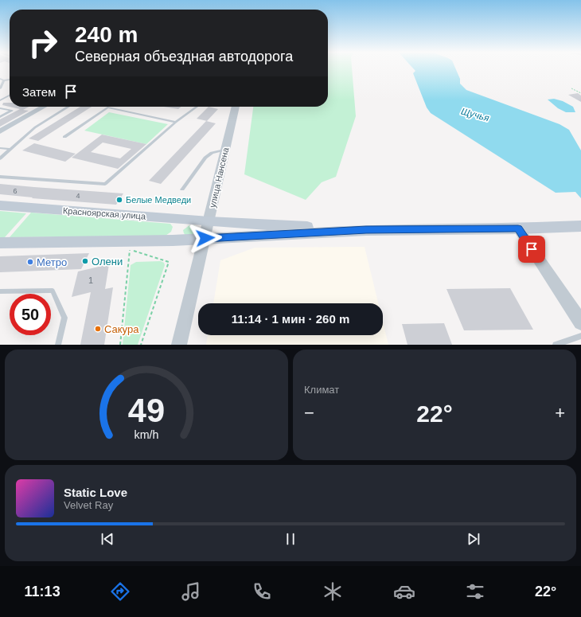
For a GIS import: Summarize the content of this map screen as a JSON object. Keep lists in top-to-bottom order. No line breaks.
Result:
{"streets":{"main road":["Красноярская улица"],"street":["улица Нансена"]},"crossings":[["улица Нансена","Красноярская улица"]],"water":["Щучья"],"places":["Белые Медведи","Олени","Метро","Сакура"],"house_numbers":["6","4","1"],"page":{"turn":["240 m","Северная объездная автодорога"],"then":"Затем","limit":"50","trip":"11:14 · 1 мин · 260 m","tile":"Климат","heat":["−","22°","+"],"song":["Static Love","Velvet Ray"],"tabs":["11:13","22°"],"gauge":["49","km/h"]}}
